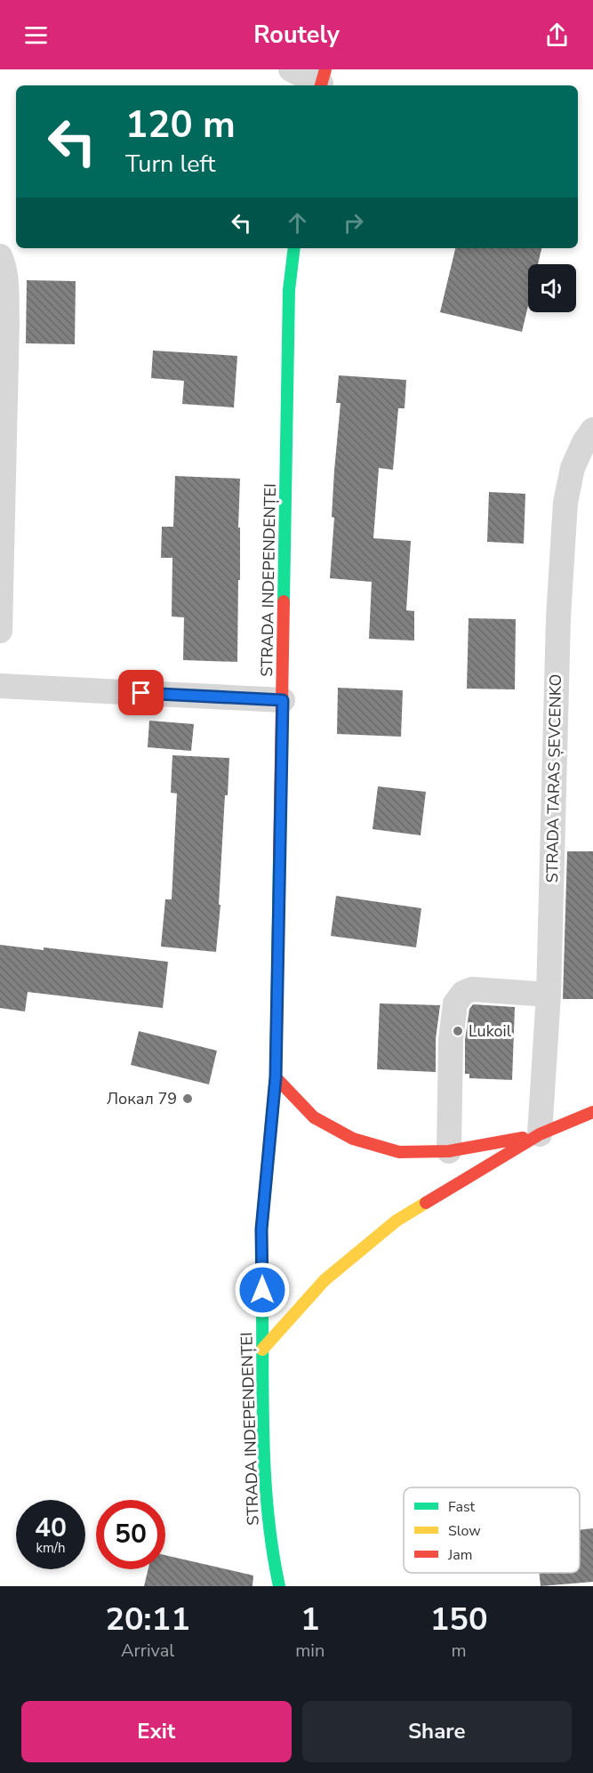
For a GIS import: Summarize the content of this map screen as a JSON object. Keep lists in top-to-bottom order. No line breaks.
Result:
{"streets":{"main road":["STRADA INDEPENDENȚEI"],"street":["STRADA TARAS ȘEVCENKO"]},"places":["Lukoil","Локал 79"],"legend":["Fast","Slow","Jam"],"page":{"header":"Routely","turn":["120 m","Turn left"],"speed":"40 km/h","limit":"50","eta":["20:11","Arrival","1","min","150","m"],"buttons":["Exit","Share"]}}
